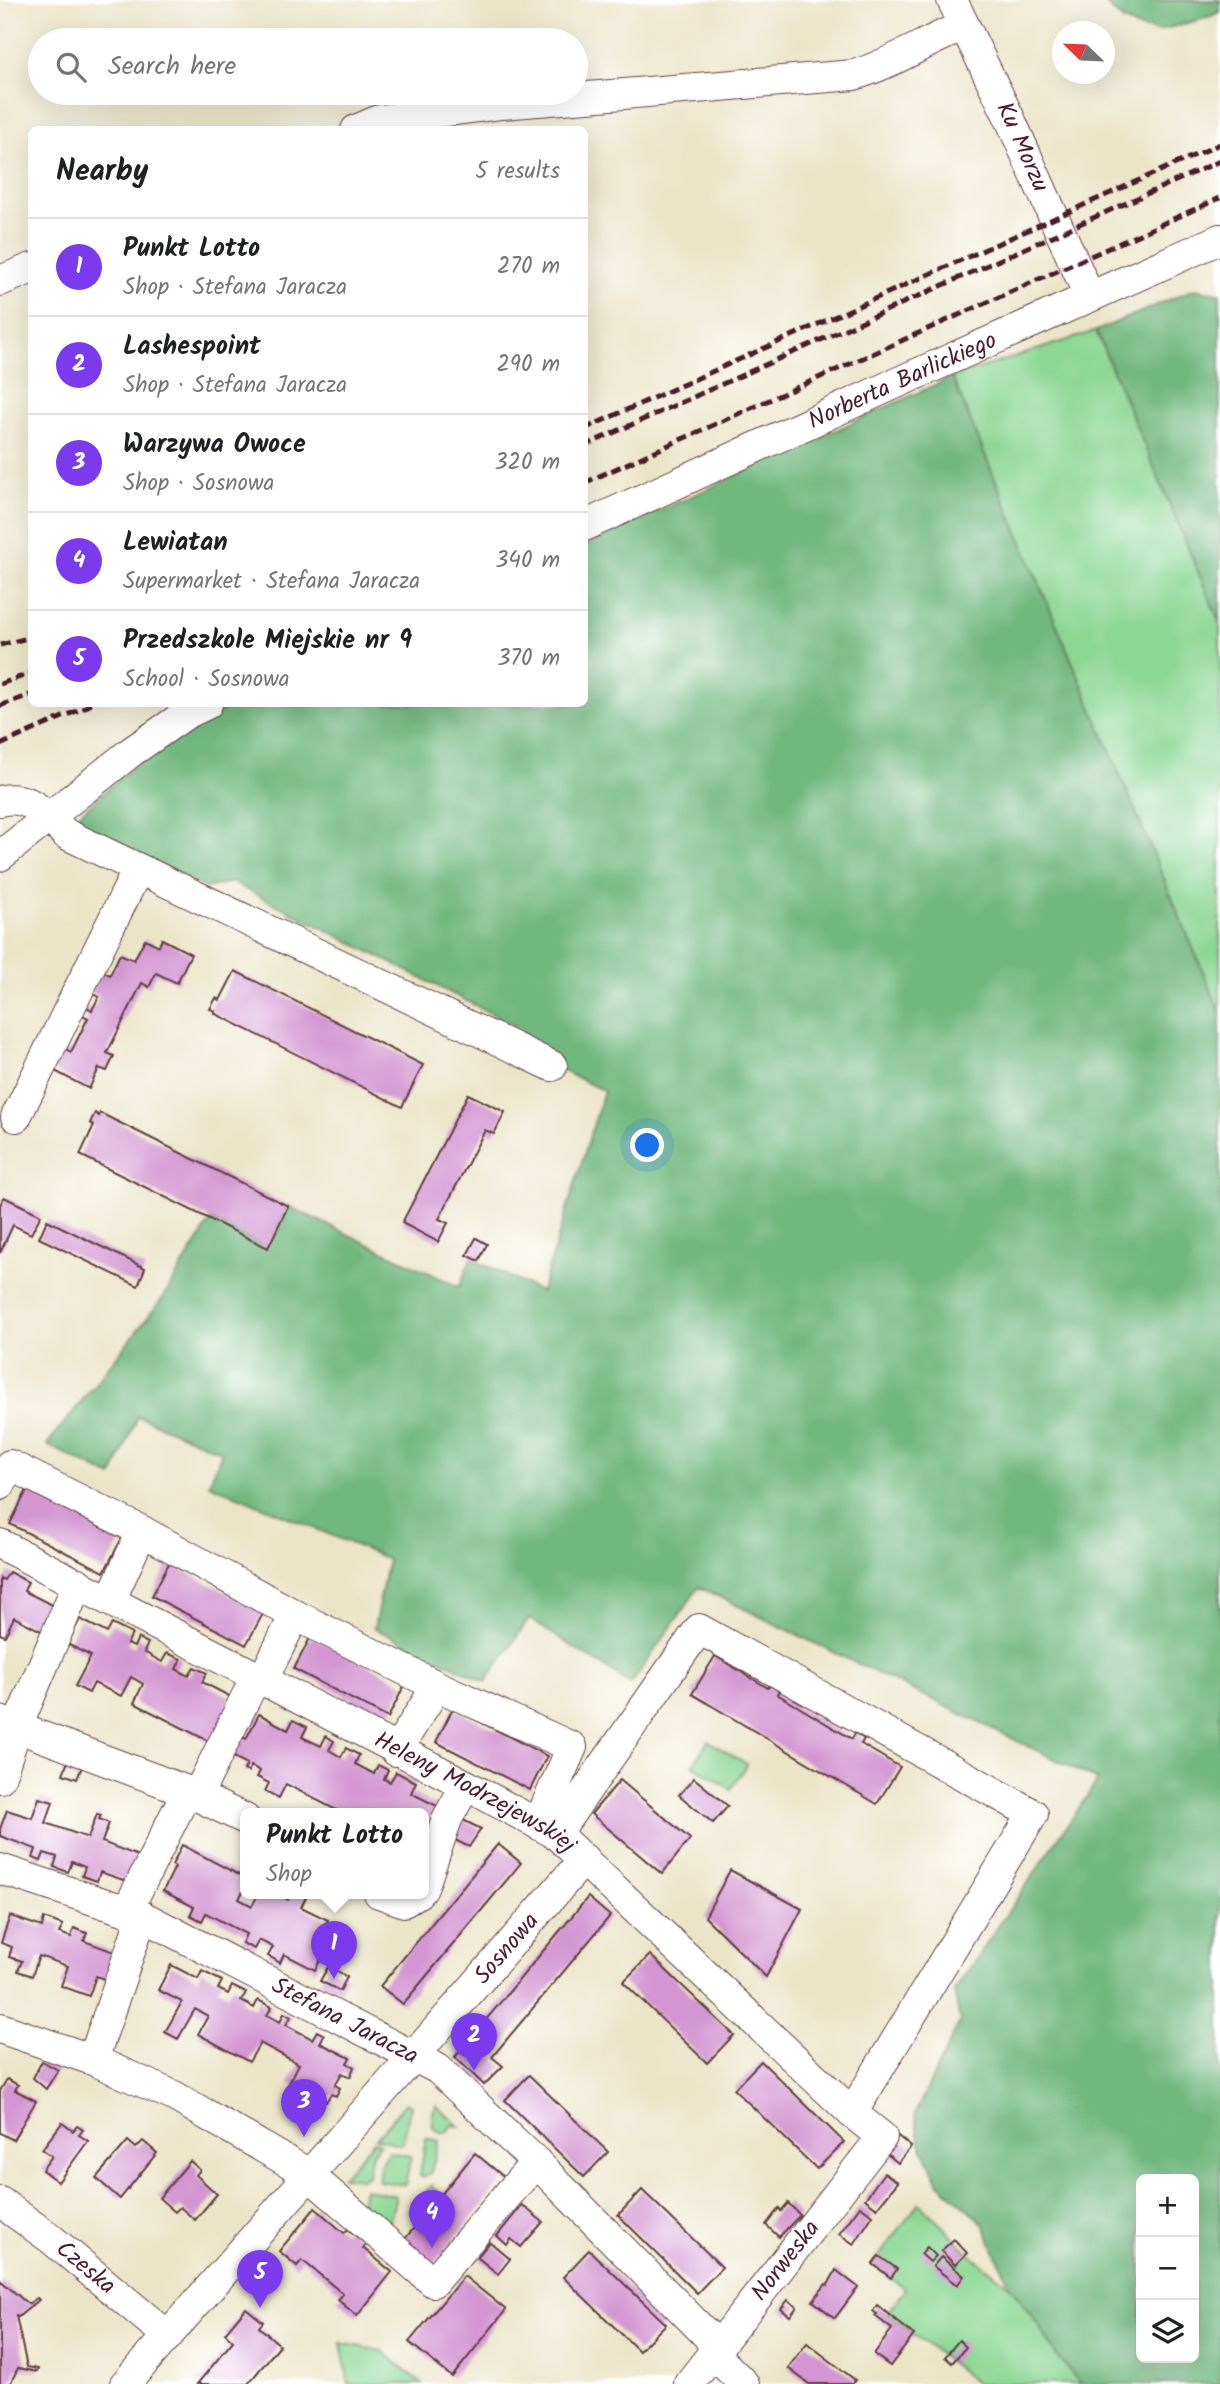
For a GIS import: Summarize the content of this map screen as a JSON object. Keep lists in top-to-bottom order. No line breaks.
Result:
{"streets":{"street":["Ku Morzu","Norberta Barlickiego","Heleny Modrzejewskiej","Sosnowa","Stefana Jaracza","Norweska","Czeska"]},"crossings":[["Ku Morzu","Norberta Barlickiego"],["Heleny Modrzejewskiej","Sosnowa"],["Heleny Modrzejewskiej","Norweska"],["Sosnowa","Stefana Jaracza"],["Sosnowa","Czeska"],["Stefana Jaracza","Norweska"]],"north":"top left","page":{"search":"Search here","heading":["Nearby","5 results"],"list":[{"mark":"1","name":"Punkt Lotto","note":"Shop · Stefana Jaracza","value":"270 m"},{"mark":"2","name":"Lashespoint","note":"Shop · Stefana Jaracza","value":"290 m"},{"mark":"3","name":"Warzywa Owoce","note":"Shop · Sosnowa","value":"320 m"},{"mark":"4","name":"Lewiatan","note":"Supermarket · Stefana Jaracza","value":"340 m"},{"mark":"5","name":"Przedszkole Miejskie nr 9","note":"School · Sosnowa","value":"370 m"}],"popup":["Punkt Lotto","Shop"],"pins":["1","2","3","4","5"],"map_buttons":["+","−"]}}
